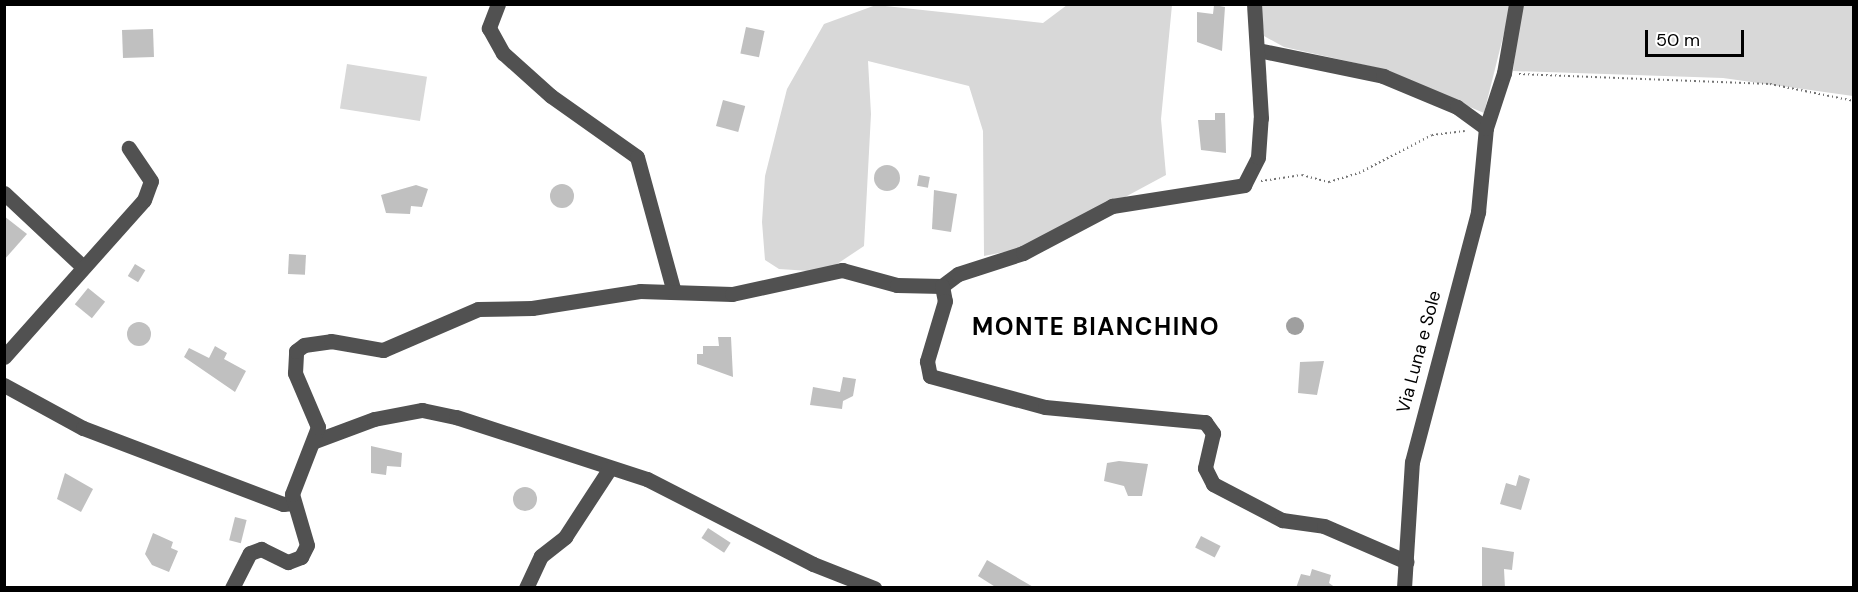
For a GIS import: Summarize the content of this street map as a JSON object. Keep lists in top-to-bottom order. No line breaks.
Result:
{"streets":{"street":["Via Luna e Sole"]},"districts":["MONTE BIANCHINO"],"scale_bar":"50 m"}
